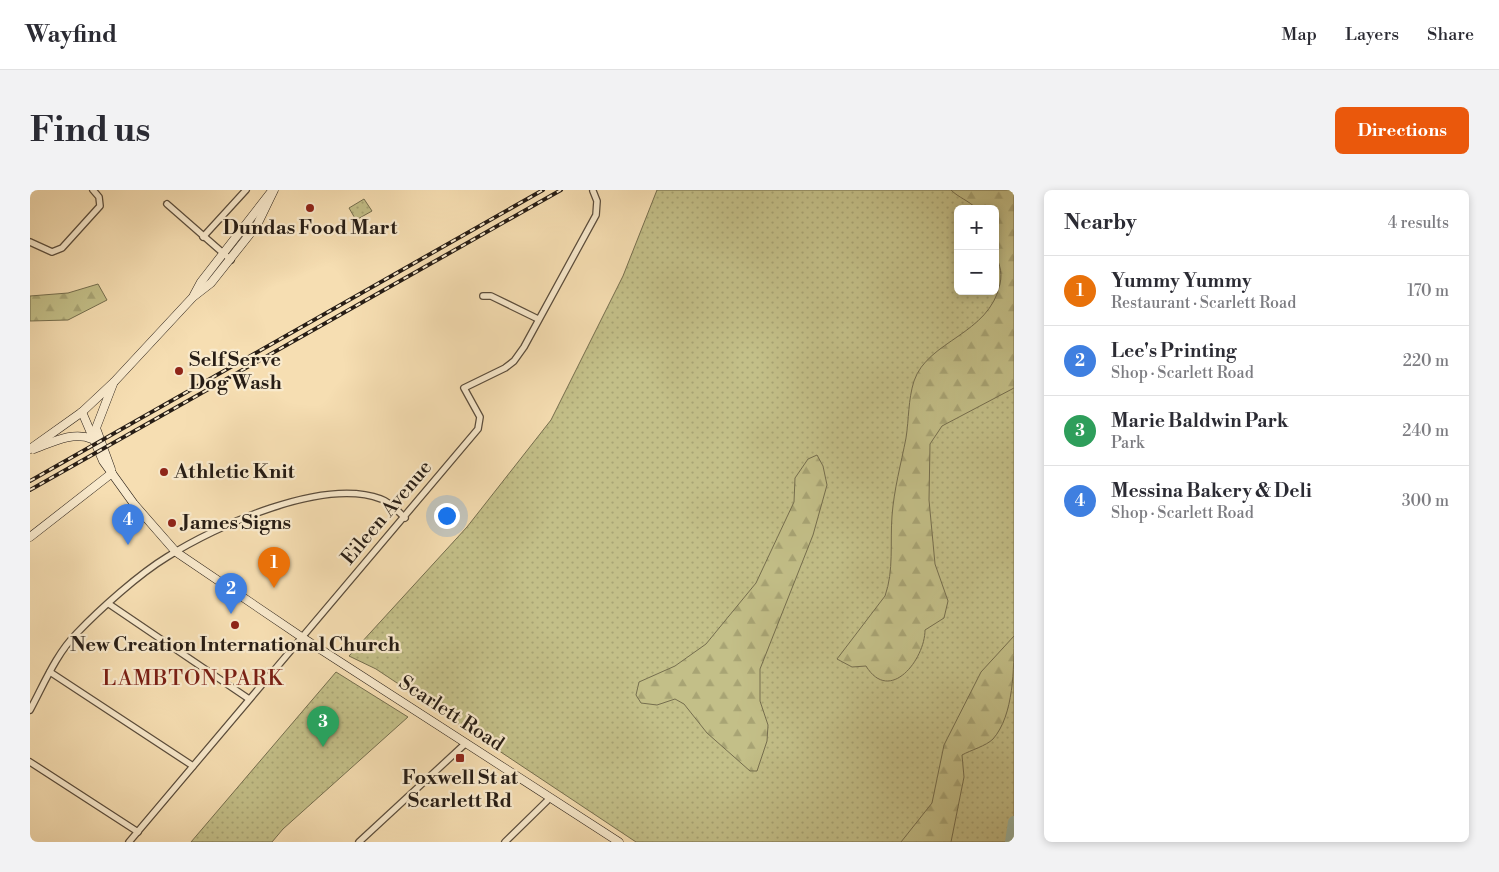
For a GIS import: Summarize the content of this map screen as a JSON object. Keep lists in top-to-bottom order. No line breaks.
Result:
{"streets":{"main road":["Scarlett Road"],"street":["Eileen Avenue"]},"crossings":[["Eileen Avenue","Scarlett Road"]],"districts":["LAMBTON PARK"],"places":{"other":["Dundas Food Mart","Self Serve Dog Wash","Athletic Knit","James Signs","New Creation International Church"],"transit":["Foxwell St at Scarlett Rd"]},"page":{"header":"Wayfind","nav":["Map","Layers","Share"],"buttons":"Directions","title":"Find us","heading":["Nearby","4 results"],"map_buttons":["+","−"],"list":[{"mark":"1","name":"Yummy Yummy","note":"Restaurant · Scarlett Road","value":"170 m"},{"mark":"2","name":"Lee's Printing","note":"Shop · Scarlett Road","value":"220 m"},{"mark":"3","name":"Marie Baldwin Park","note":"Park","value":"240 m"},{"mark":"4","name":"Messina Bakery & Deli","note":"Shop · Scarlett Road","value":"300 m"}],"pins":["4","1","2","3"]}}
